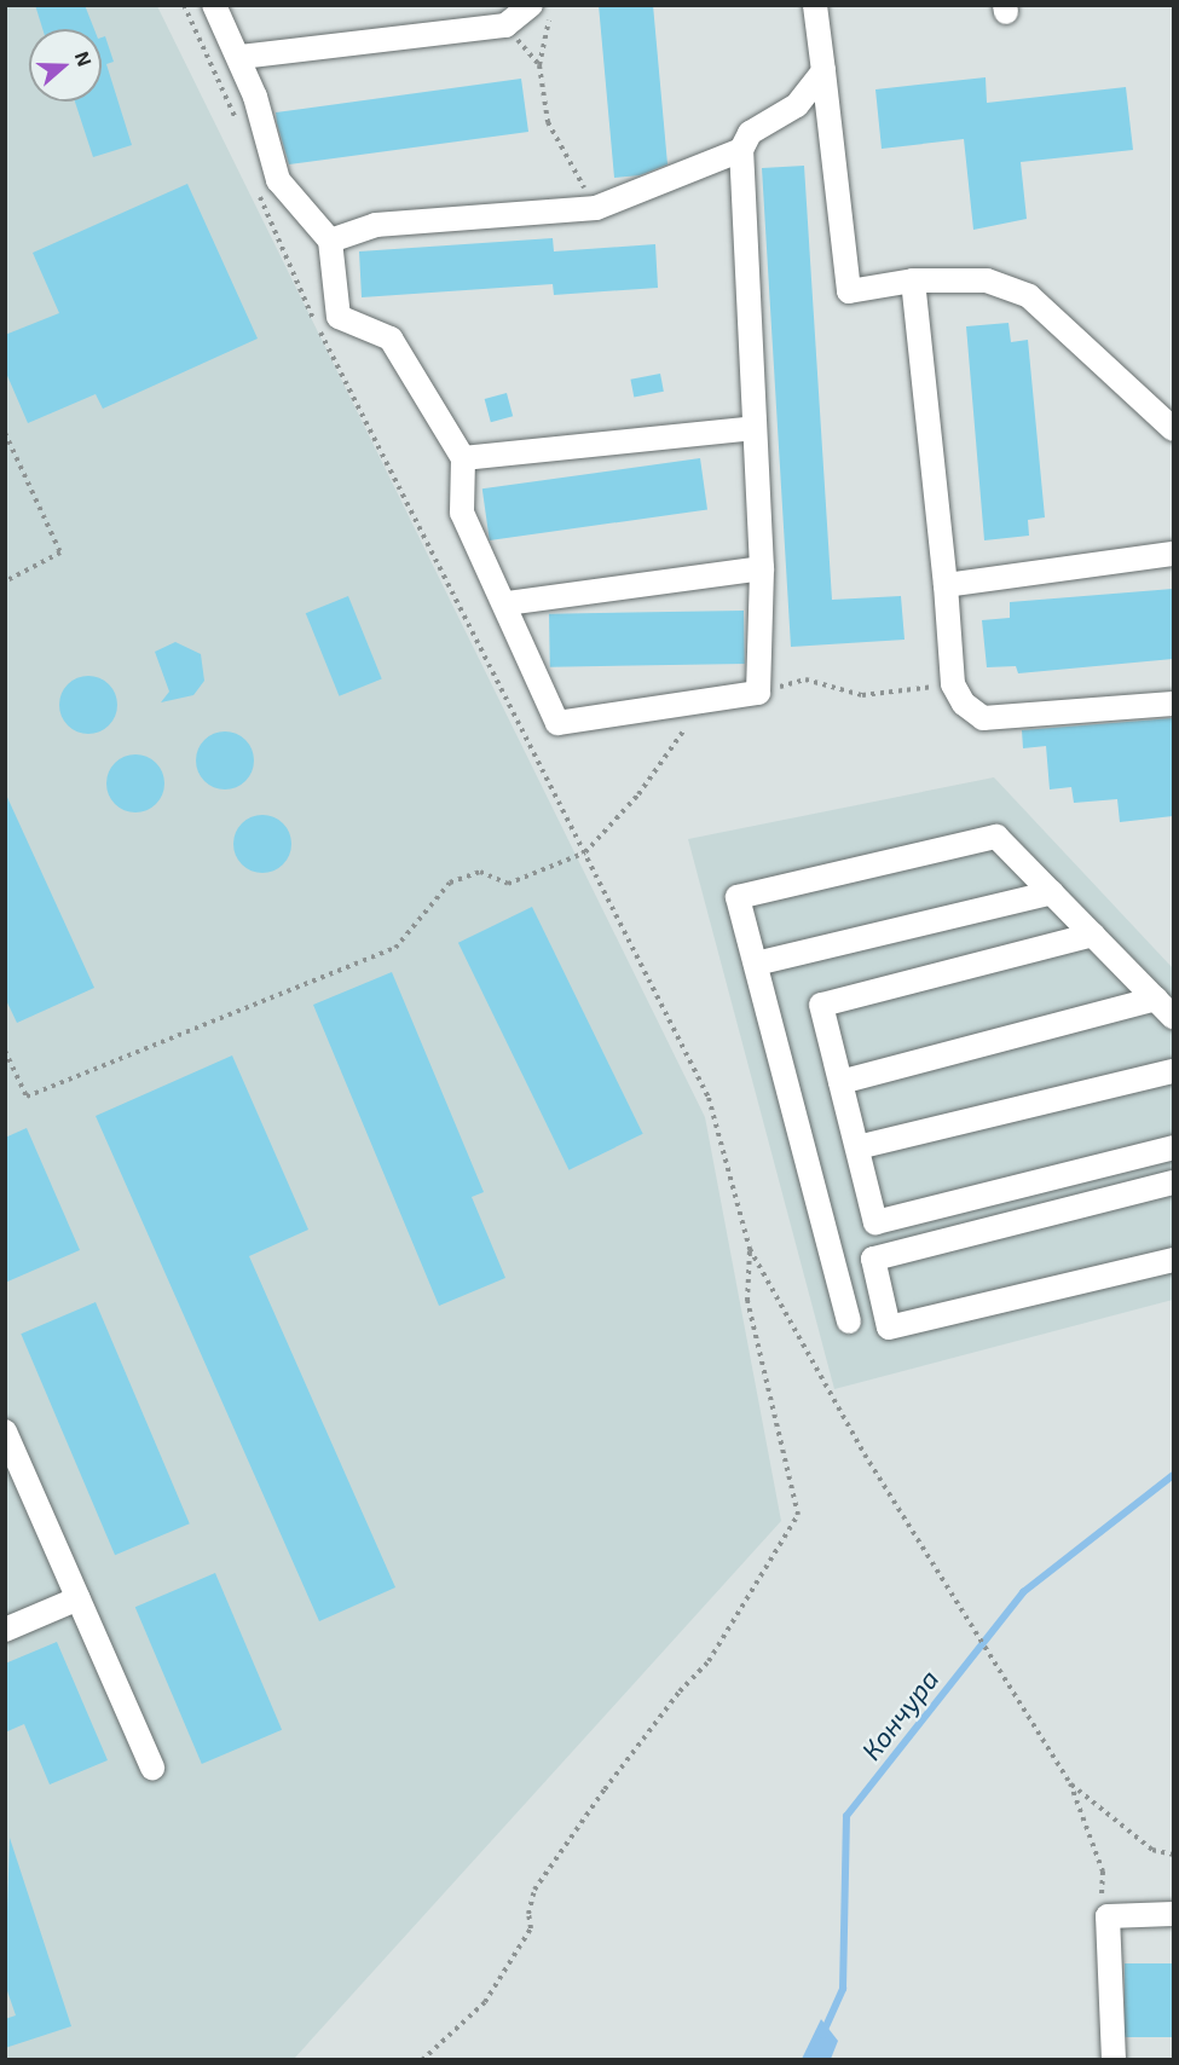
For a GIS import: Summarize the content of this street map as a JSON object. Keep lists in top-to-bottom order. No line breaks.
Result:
{"water":["Кончура"],"north":"right"}
